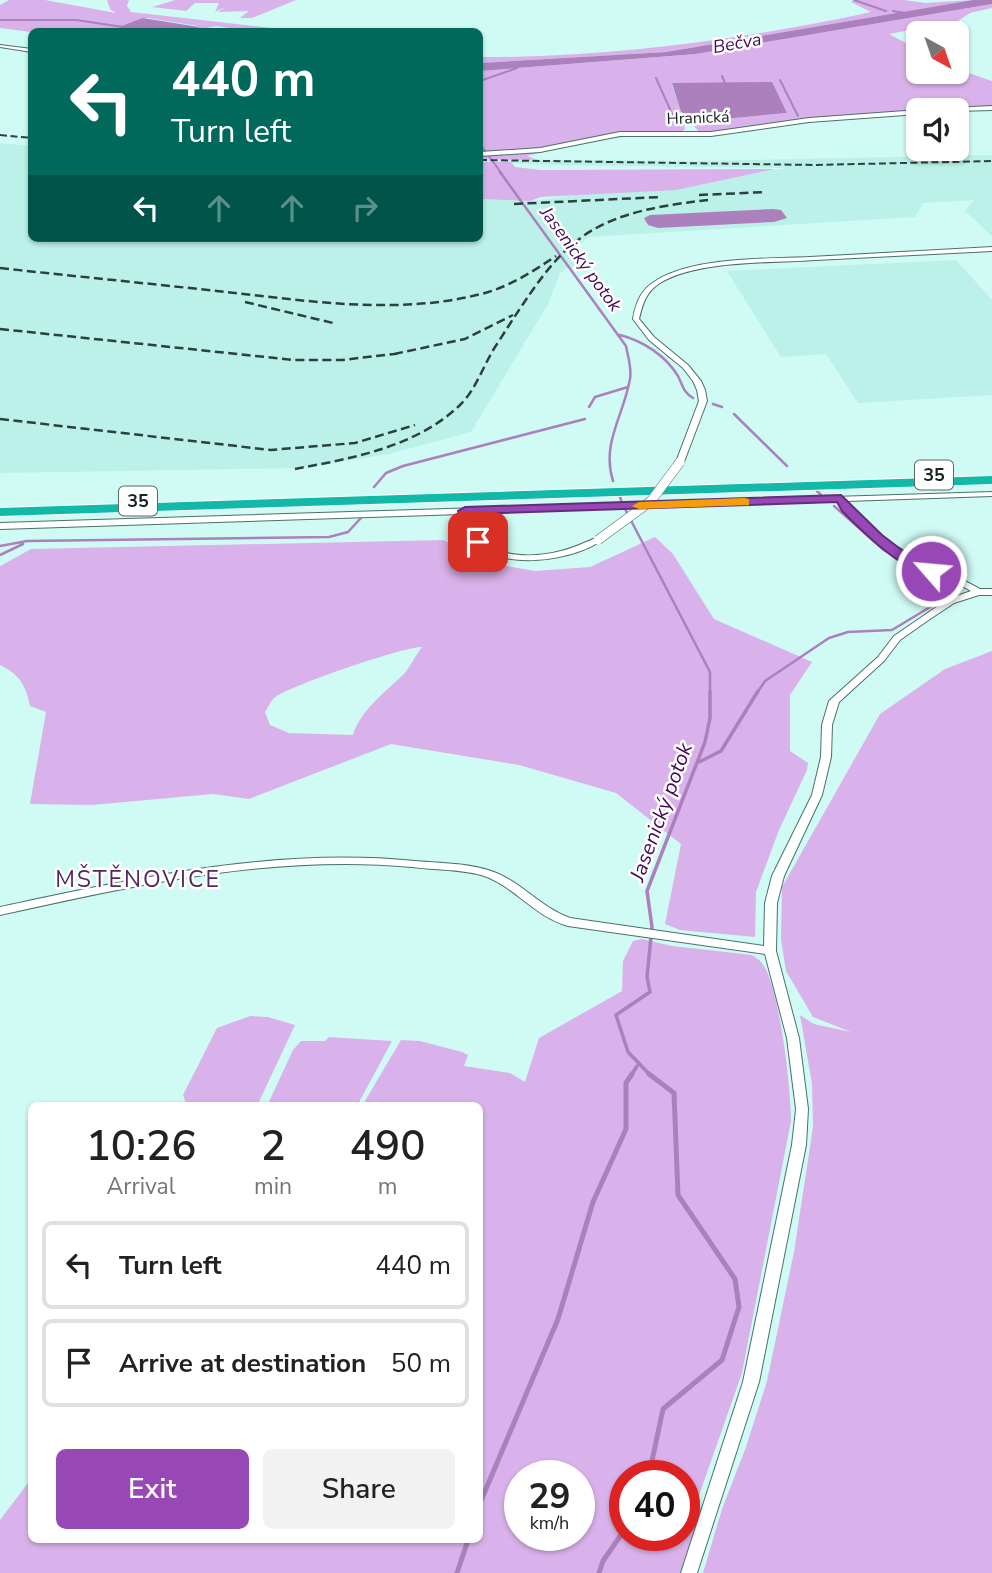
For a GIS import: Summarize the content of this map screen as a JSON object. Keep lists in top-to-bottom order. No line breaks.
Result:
{"streets":{"highway":["35"],"street":["Hranická"]},"districts":["MŠTĚNOVICE"],"water":["Bečva","Jasenický potok"],"north":"bottom right","page":{"turn":["440 m","Turn left"],"eta":["10:26","Arrival","2","min","490","m"],"list":[{"name":"Turn left","value":"440 m"},{"name":"Arrive at destination","value":"50 m"}],"buttons":["Exit","Share"],"speed":"29 km/h","limit":"40"}}
